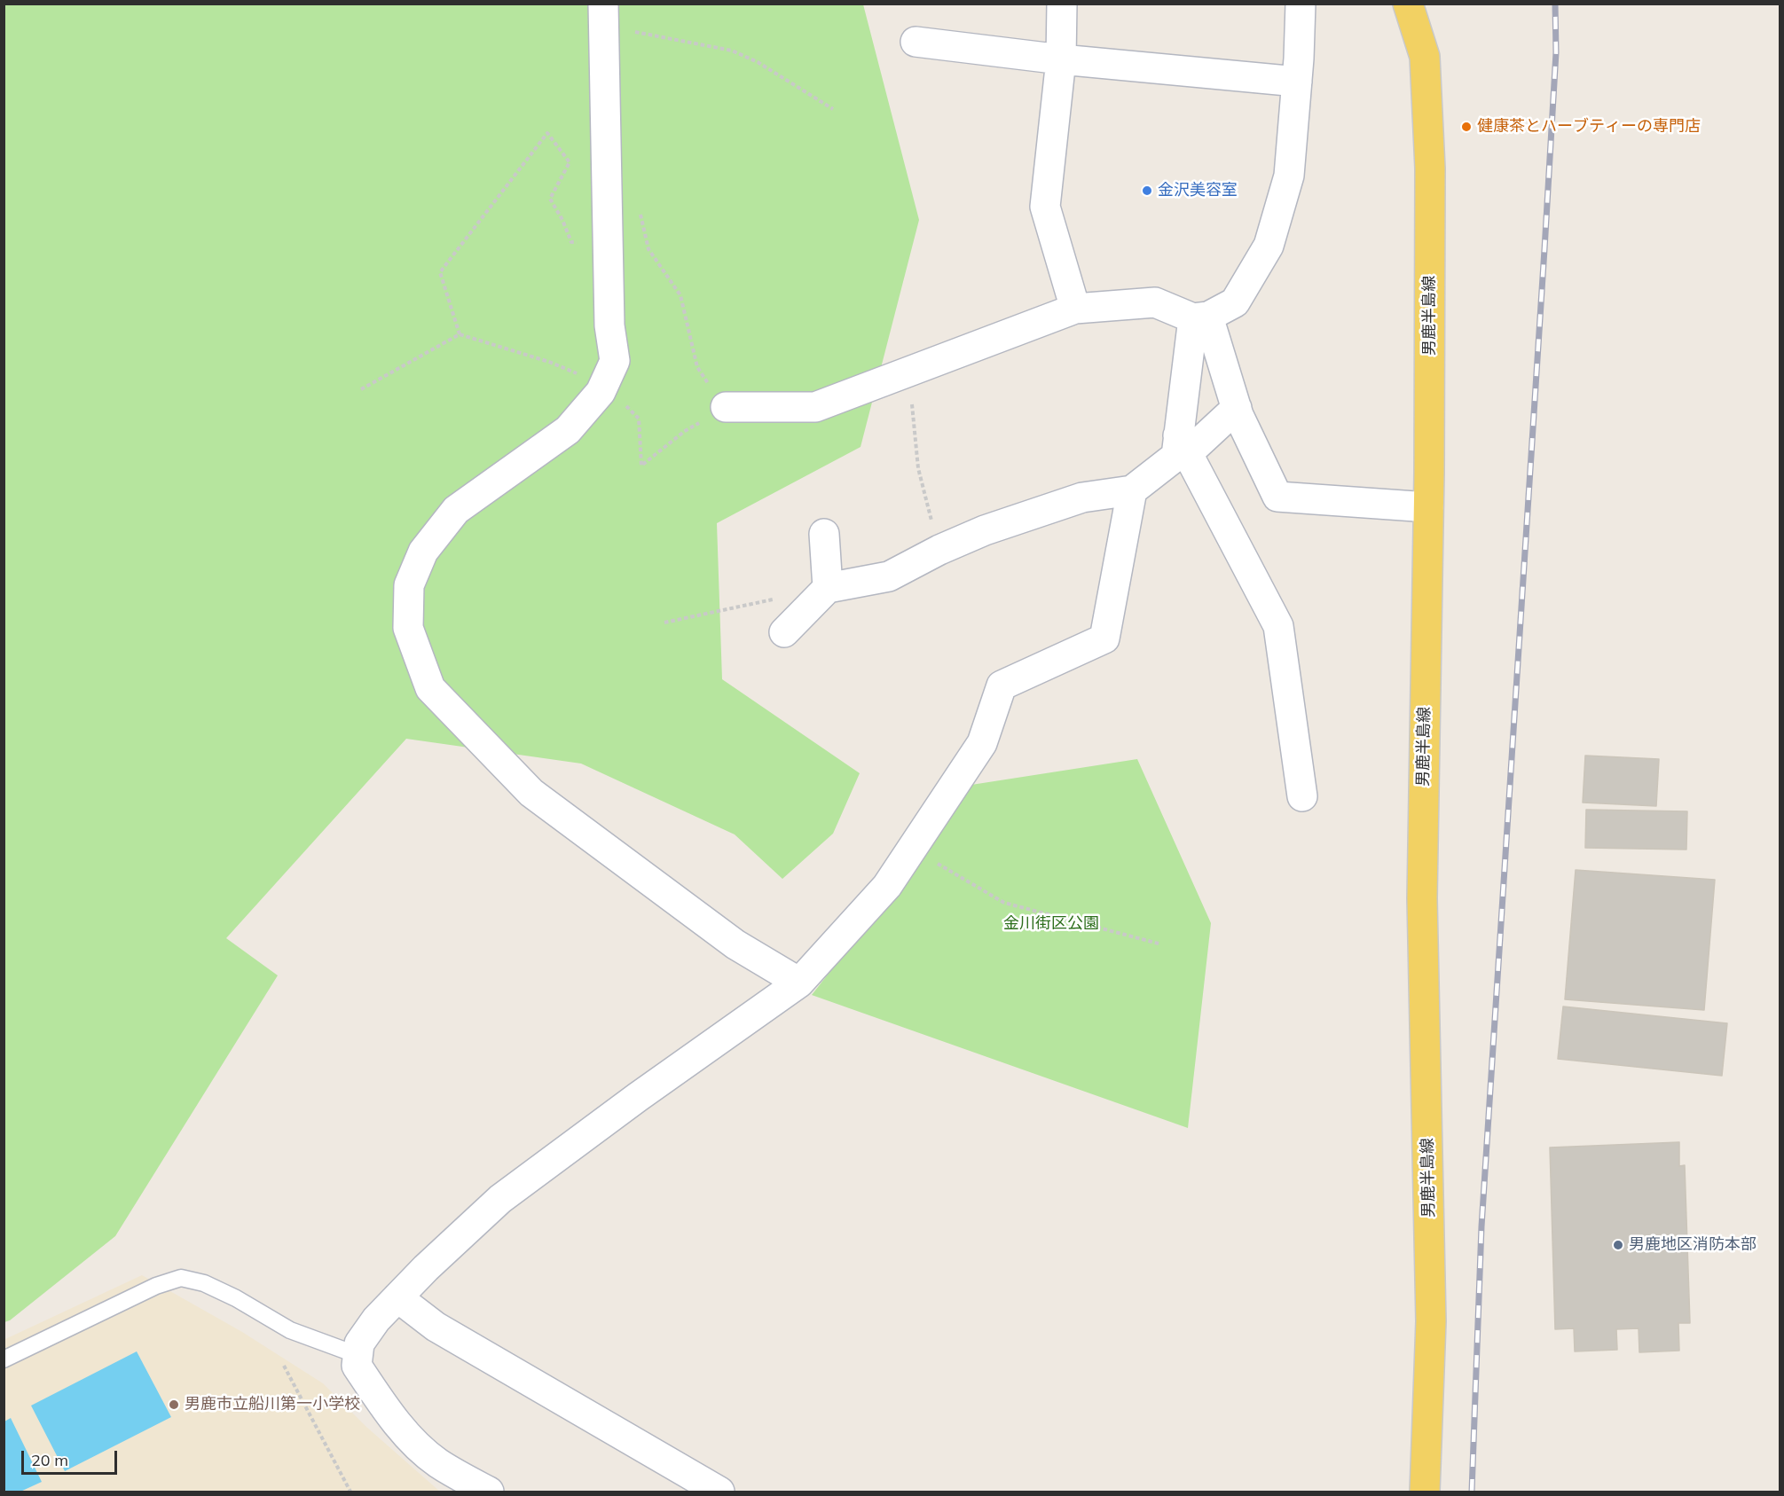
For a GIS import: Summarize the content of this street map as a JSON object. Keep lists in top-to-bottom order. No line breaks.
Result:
{"streets":{"main road":["男鹿半島線"]},"parks":["金川街区公園"],"places":["健康茶とハーブティーの専門店","金沢美容室","男鹿地区消防本部","男鹿市立船川第一小学校"],"scale_bar":"20 m"}
